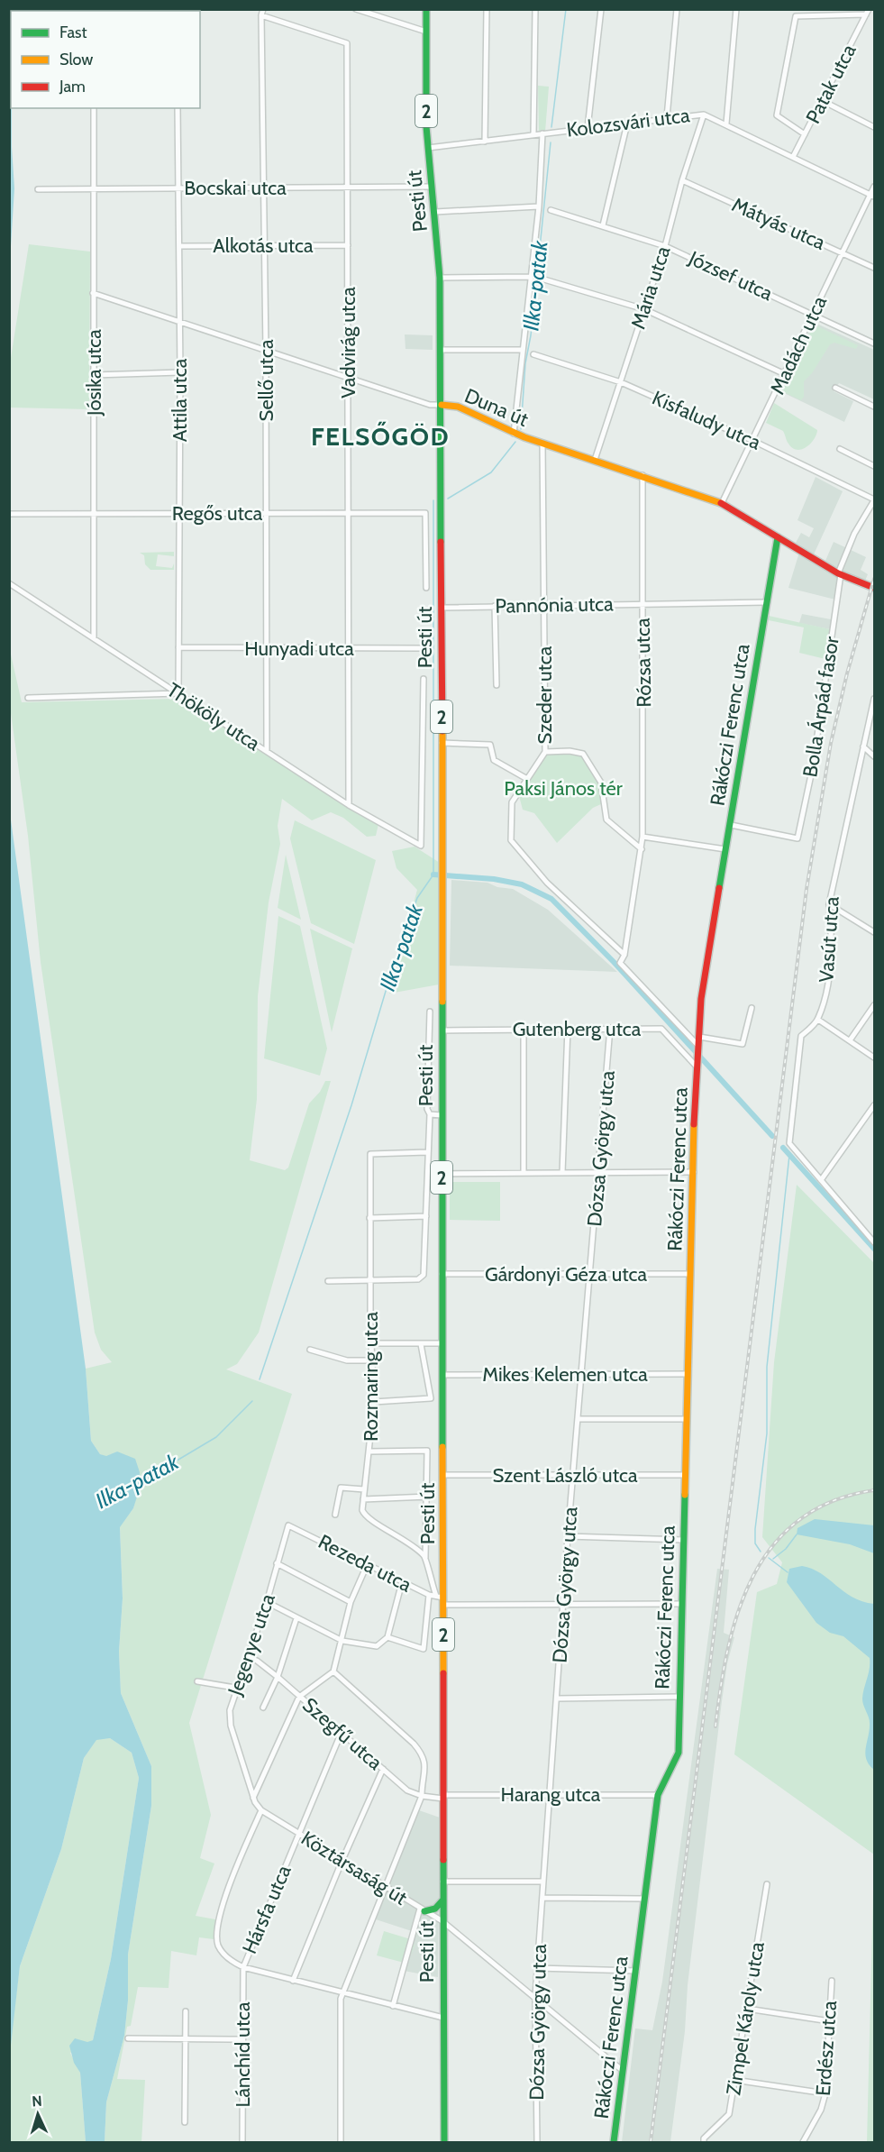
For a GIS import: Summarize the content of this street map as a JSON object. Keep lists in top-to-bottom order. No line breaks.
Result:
{"streets":{"main road":["2","Pesti út","Duna út","Rákóczi Ferenc utca"],"street":["Patak utca","Kolozsvári utca","Bocskai utca","Mátyás utca","Alkotás utca","József utca","Mária utca","Vadvirág utca","Madách utca","Jósika utca","Sellő utca","Attila utca","Kisfaludy utca","Regős utca","Pannónia utca","Hunyadi utca","Rózsa utca","Szeder utca","Bolla Árpád fasor","Thököly utca","Vasút utca","Gutenberg utca","Dózsa György utca","Gárdonyi Géza utca","Mikes Kelemen utca","Rozmaring utca","Szent László utca","Rezeda utca","Jegenye utca","Szegfű utca","Harang utca","Köztársaság út","Hársfa utca","Zimpel Károly utca","Erdész utca","Lánchíd utca"]},"crossings":[["Patak utca","Kolozsvári utca"],["Kolozsvári utca","Pesti út"],["Kolozsvári utca","Mária utca"],["Kolozsvári utca","Madách utca"],["Bocskai utca","Pesti út"],["Bocskai utca","Vadvirág utca"],["Bocskai utca","Jósika utca"],["Bocskai utca","Sellő utca"],["Bocskai utca","Attila utca"],["Pesti út","Duna út"],["Pesti út","Pannónia utca"],["Pesti út","Gutenberg utca"],["Pesti út","Gárdonyi Géza utca"],["Pesti út","Mikes Kelemen utca"],["Pesti út","Rozmaring utca"],["Pesti út","Szent László utca"],["Pesti út","Rezeda utca"],["Pesti út","Szegfű utca"],["Pesti út","Harang utca"],["Pesti út","Köztársaság út"],["Mátyás utca","Mária utca"],["Mátyás utca","Madách utca"],["Alkotás utca","Vadvirág utca"],["Alkotás utca","Sellő utca"],["Alkotás utca","Attila utca"],["József utca","Mária utca"],["József utca","Madách utca"],["Mária utca","Duna út"],["Mária utca","Kisfaludy utca"],["Vadvirág utca","Sellő utca"],["Vadvirág utca","Duna út"],["Vadvirág utca","Regős utca"],["Vadvirág utca","Hunyadi utca"],["Vadvirág utca","Thököly utca"],["Madách utca","Duna út"],["Madách utca","Kisfaludy utca"],["Jósika utca","Duna út"],["Jósika utca","Regős utca"],["Jósika utca","Thököly utca"],["Sellő utca","Duna út"],["Sellő utca","Regős utca"],["Sellő utca","Hunyadi utca"],["Sellő utca","Thököly utca"],["Attila utca","Duna út"],["Attila utca","Regős utca"],["Attila utca","Hunyadi utca"],["Attila utca","Thököly utca"],["Duna út","Rózsa utca"],["Duna út","Szeder utca"],["Duna út","Bolla Árpád fasor"],["Duna út","Rákóczi Ferenc utca"],["Kisfaludy utca","Bolla Árpád fasor"],["Pannónia utca","Rózsa utca"],["Pannónia utca","Szeder utca"],["Pannónia utca","Rákóczi Ferenc utca"],["Rózsa utca","Szeder utca"],["Bolla Árpád fasor","Rákóczi Ferenc utca"],["Rákóczi Ferenc utca","Gutenberg utca"],["Rákóczi Ferenc utca","Gárdonyi Géza utca"],["Rákóczi Ferenc utca","Mikes Kelemen utca"],["Rákóczi Ferenc utca","Szent László utca"],["Rákóczi Ferenc utca","Rezeda utca"],["Rákóczi Ferenc utca","Harang utca"],["Rákóczi Ferenc utca","Köztársaság út"],["Gutenberg utca","Dózsa György utca"],["Dózsa György utca","Gárdonyi Géza utca"],["Dózsa György utca","Mikes Kelemen utca"],["Dózsa György utca","Szent László utca"],["Dózsa György utca","Rezeda utca"],["Dózsa György utca","Harang utca"],["Dózsa György utca","Köztársaság út"],["Rezeda utca","Jegenye utca"],["Jegenye utca","Szegfű utca"],["Jegenye utca","Köztársaság út"],["Szegfű utca","Harang utca"],["Szegfű utca","Hársfa utca"],["Köztársaság út","Hársfa utca"],["Hársfa utca","Lánchíd utca"]],"districts":["FELSŐGÖD"],"water":["Ilka-patak"],"parks":["Paksi János tér"],"legend":["Fast","Slow","Jam"],"north":"top"}
